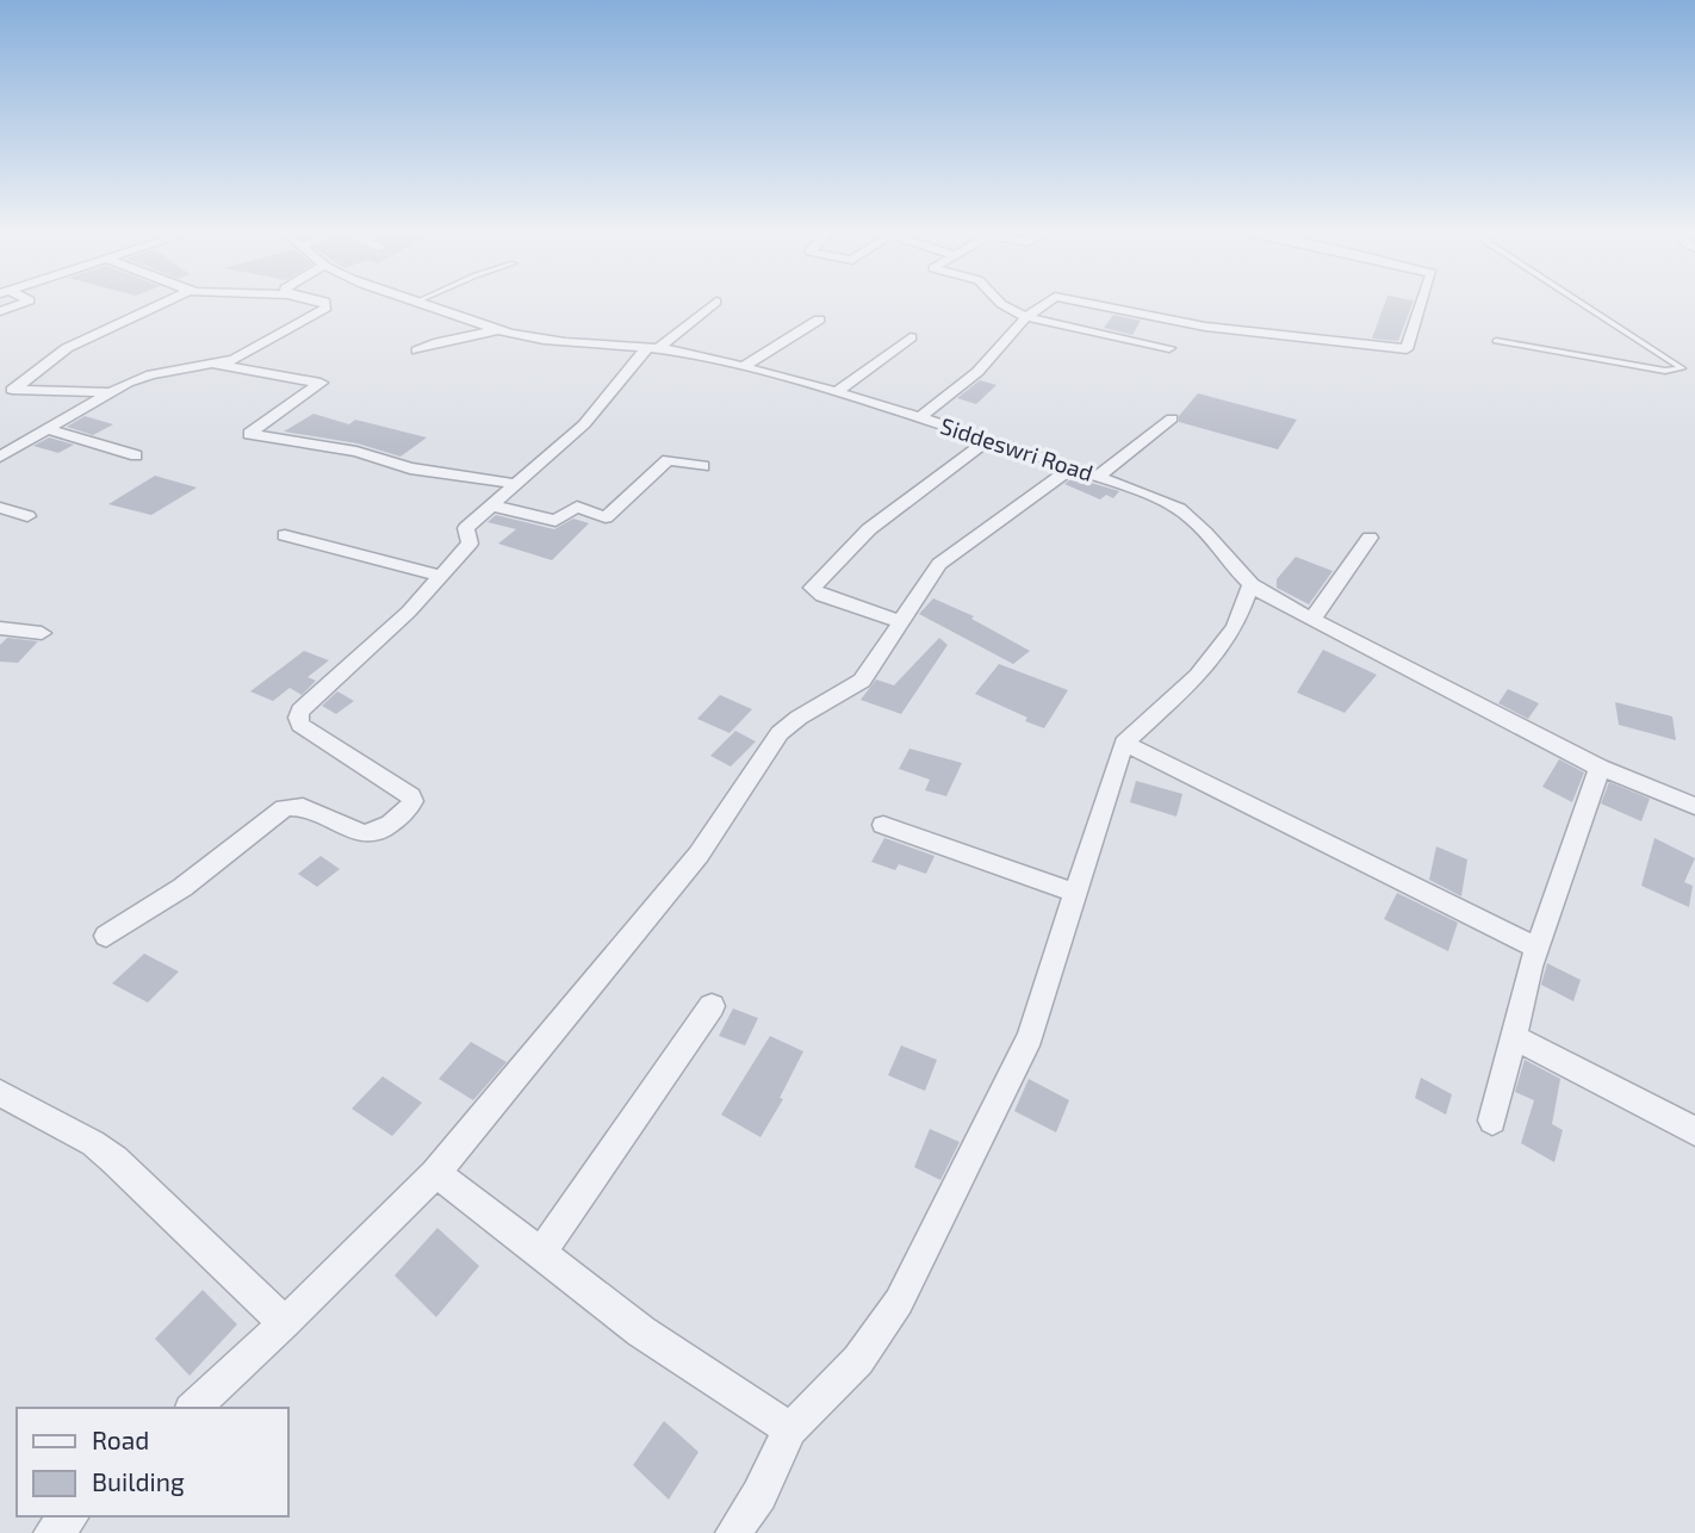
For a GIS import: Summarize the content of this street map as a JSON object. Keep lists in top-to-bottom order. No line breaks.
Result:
{"streets":{"street":["Siddeswri Road"]},"legend":["Road","Building"]}
